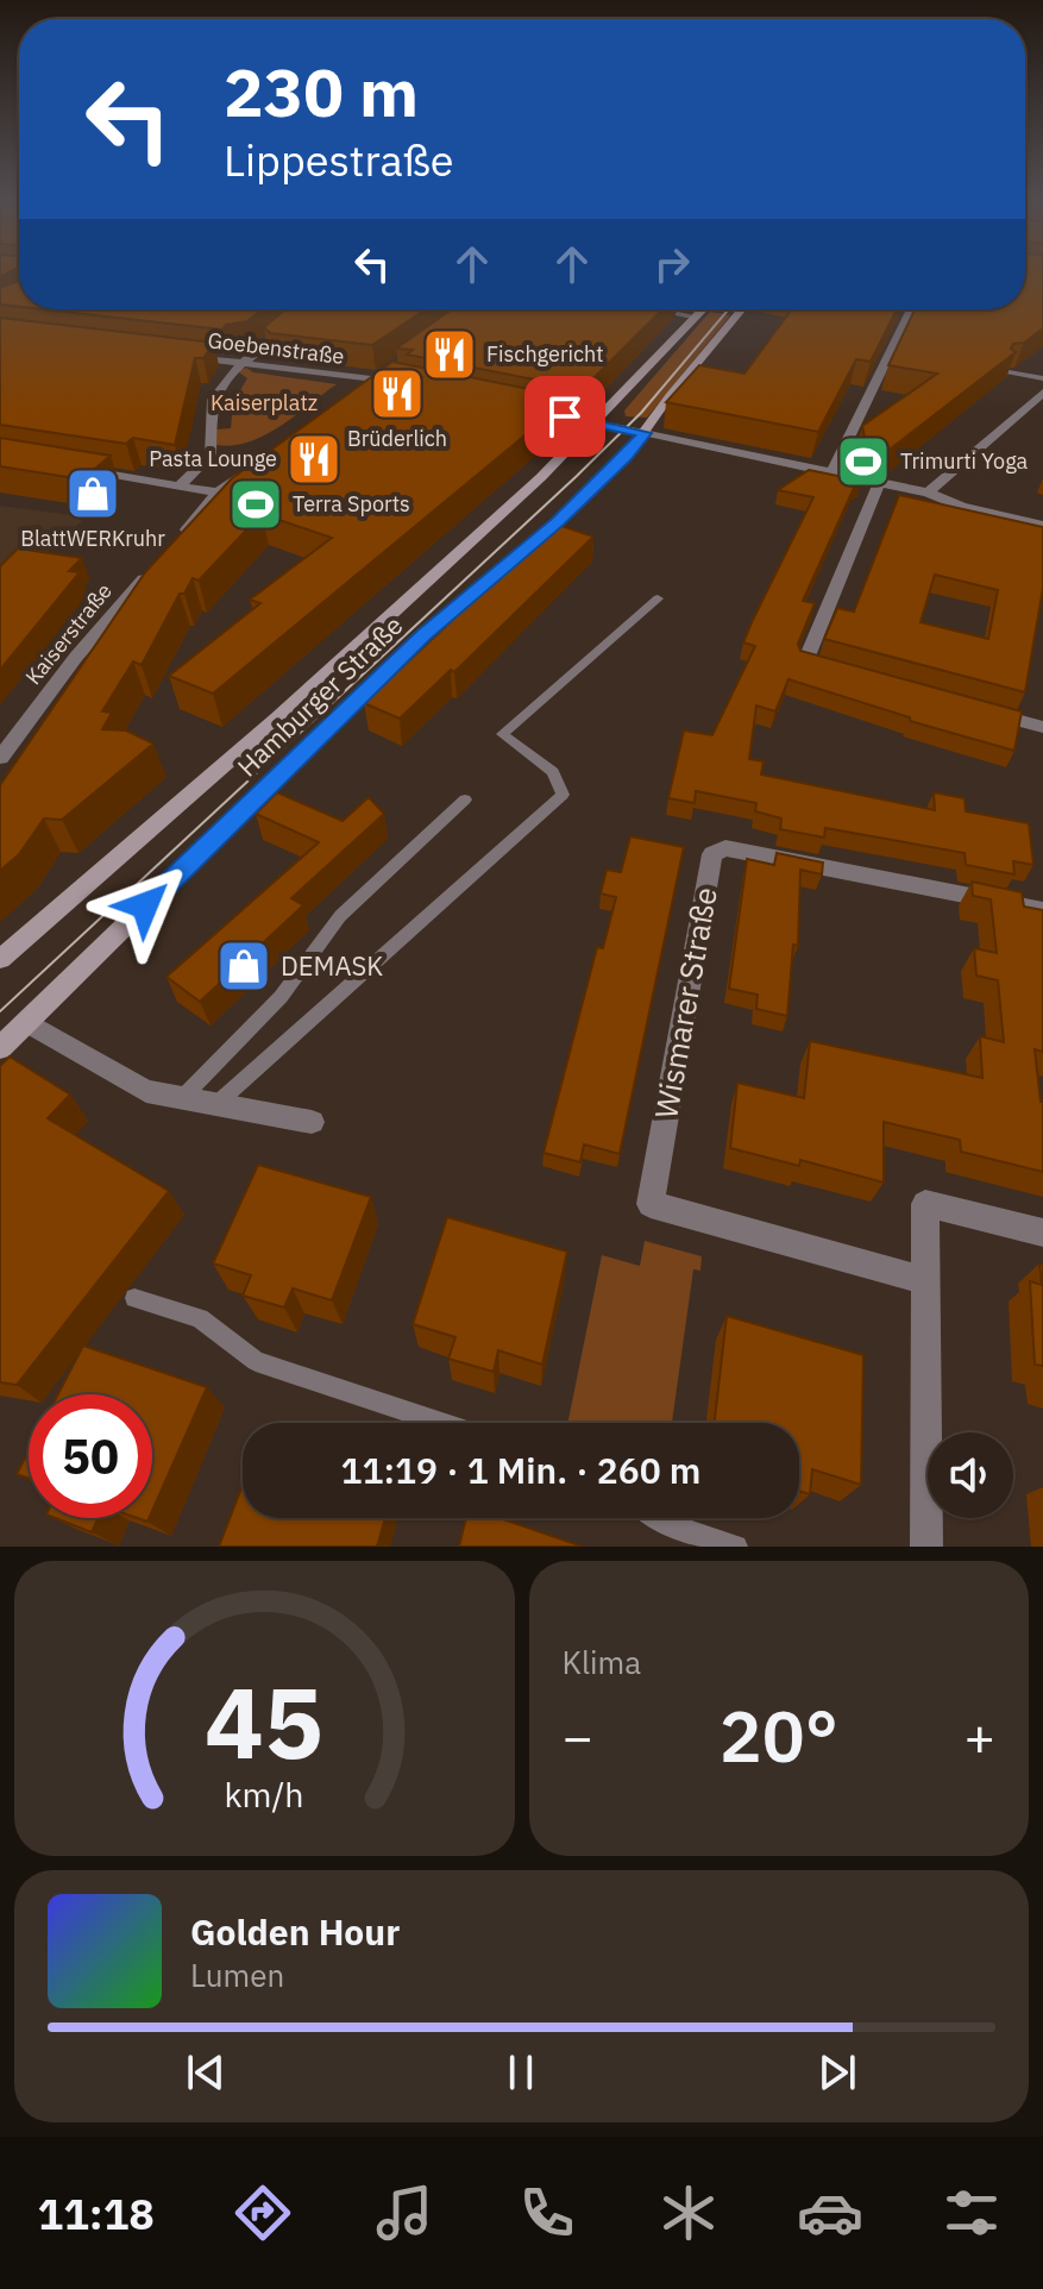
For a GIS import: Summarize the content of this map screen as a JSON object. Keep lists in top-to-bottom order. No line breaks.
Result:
{"streets":{"main road":["Hamburger Straße"],"street":["Goebenstraße","Kaiserstraße","Wismarer Straße"]},"parks":["Kaiserplatz"],"places":{"restaurant":["Fischgericht","Brüderlich","Pasta Lounge"],"sports":["Trimurti Yoga","Terra Sports"],"shop":["BlattWERKruhr","DEMASK"]},"page":{"turn":["230 m","Lippestraße"],"limit":"50","trip":"11:19 · 1 Min. · 260 m","tile":"Klima","heat":["−","20°","+"],"song":["Golden Hour","Lumen"],"tabs":"11:18","gauge":["45","km/h"]}}
